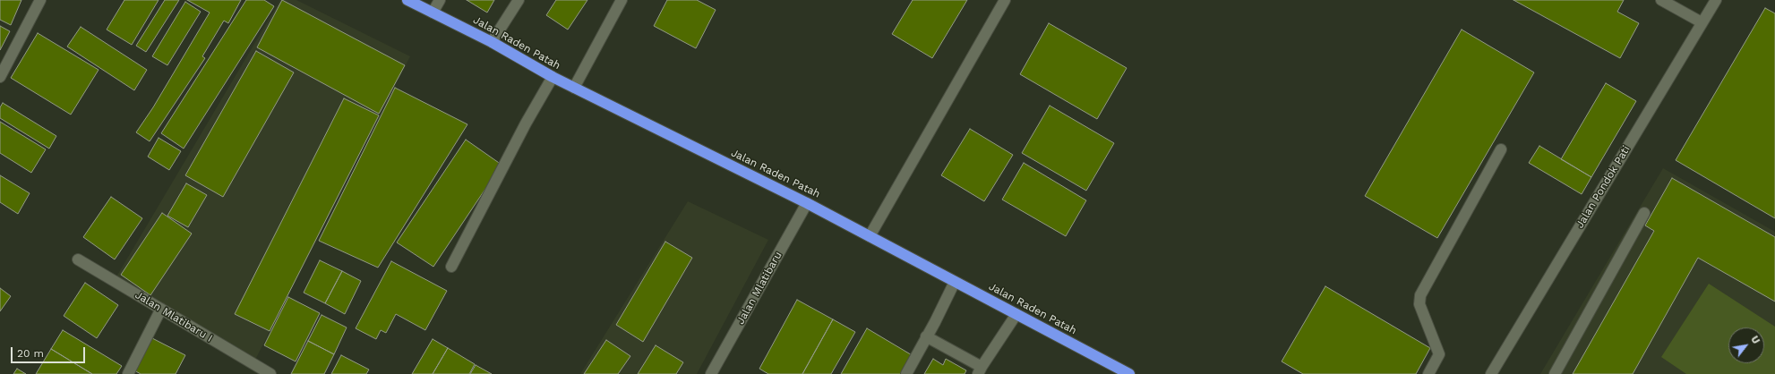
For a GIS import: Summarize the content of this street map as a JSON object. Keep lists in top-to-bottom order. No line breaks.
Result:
{"streets":{"highway":["Jalan Raden Patah"],"street":["Jalan Pondok Pati","Jalan Mlatibaru","Jalan Mlatibaru I"]},"crossings":[["Jalan Raden Patah","Jalan Mlatibaru"]],"scale_bar":"20 m","north":"top right"}
